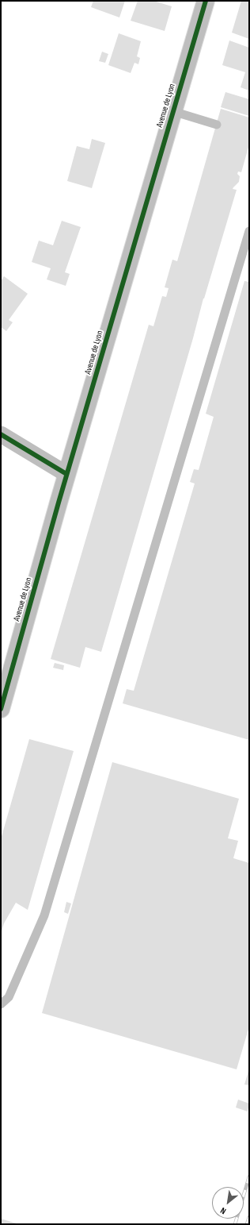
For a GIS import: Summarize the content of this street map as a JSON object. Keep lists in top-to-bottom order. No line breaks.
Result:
{"streets":{"main road":["Avenue de Lyon"]},"north":"bottom left"}
